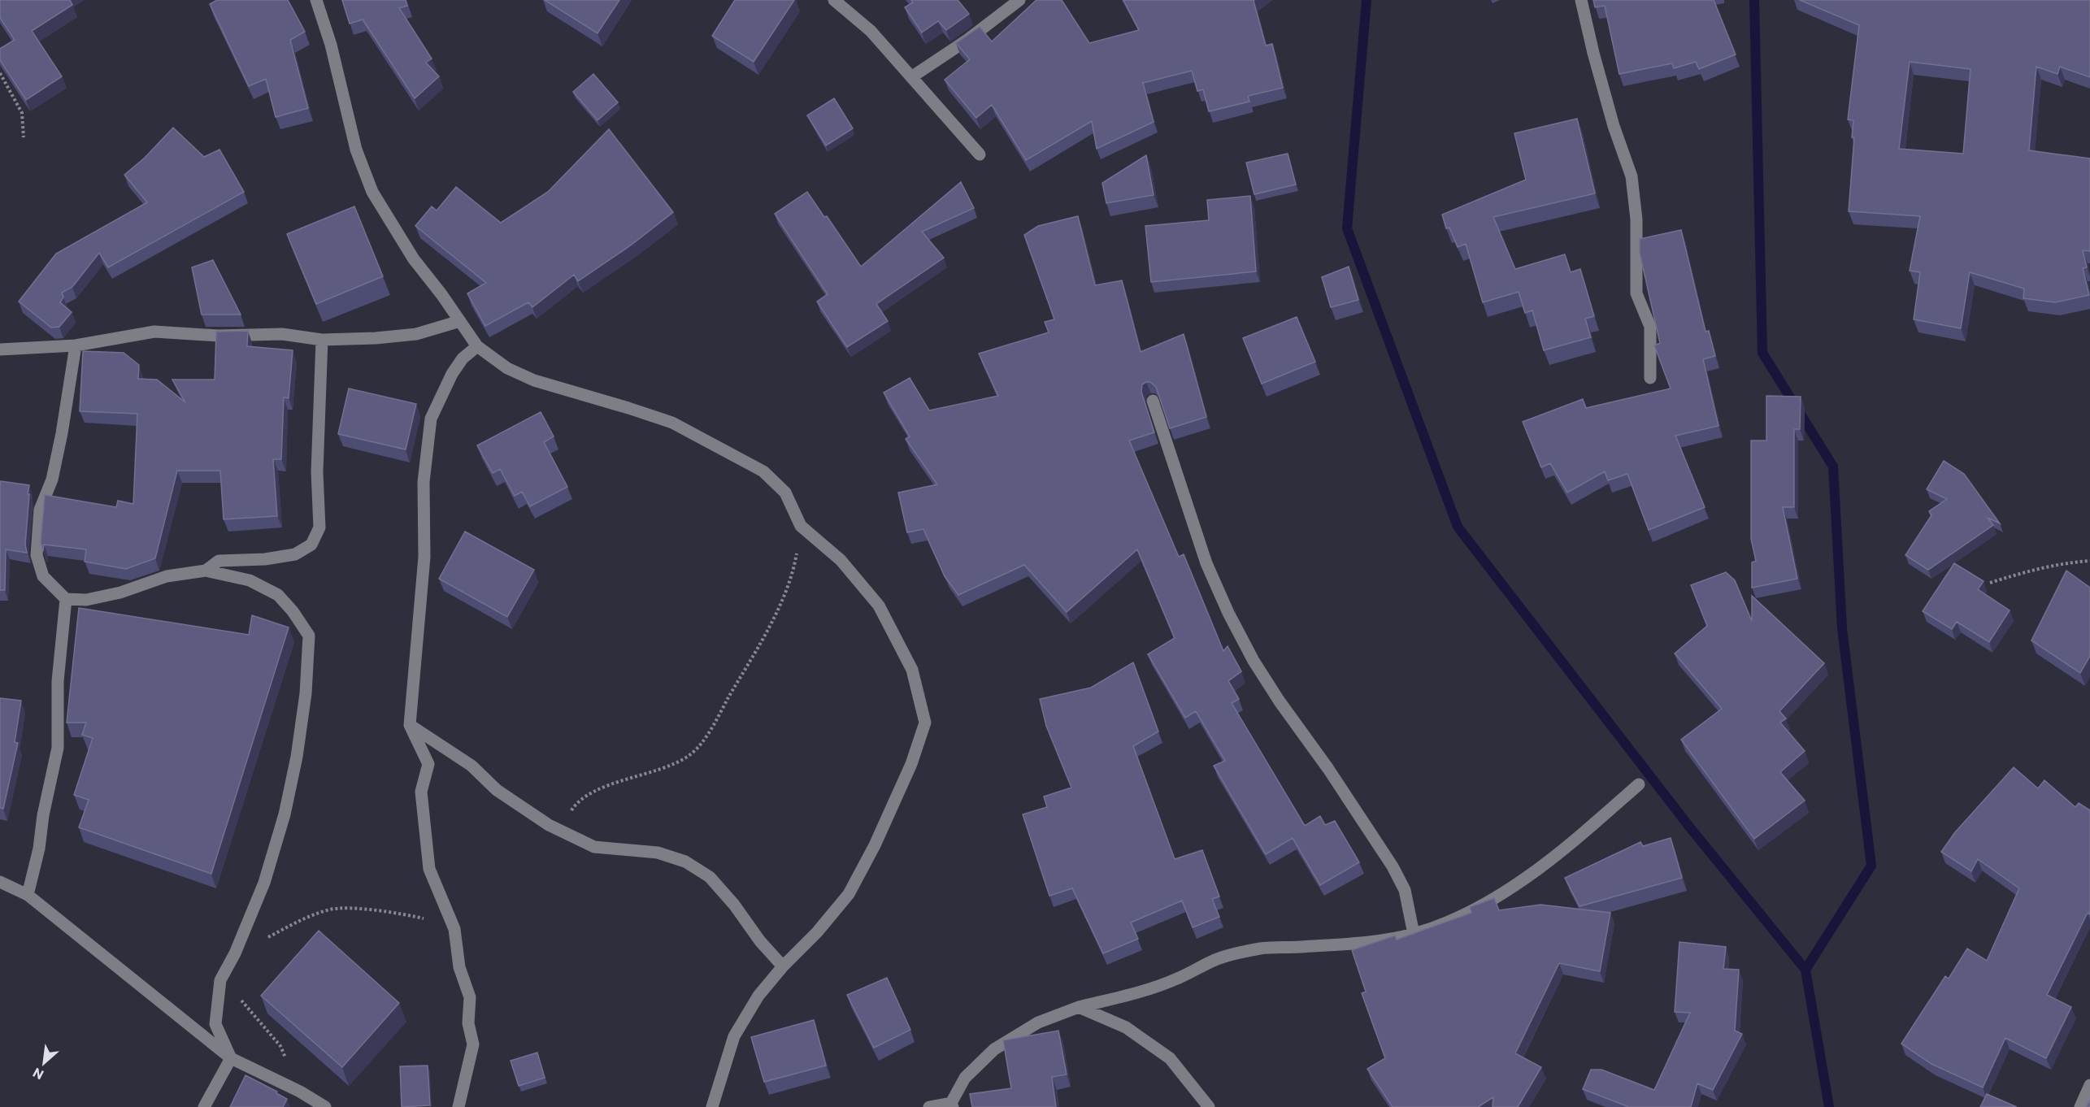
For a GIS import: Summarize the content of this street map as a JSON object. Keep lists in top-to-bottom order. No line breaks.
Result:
{"north":"bottom left"}
